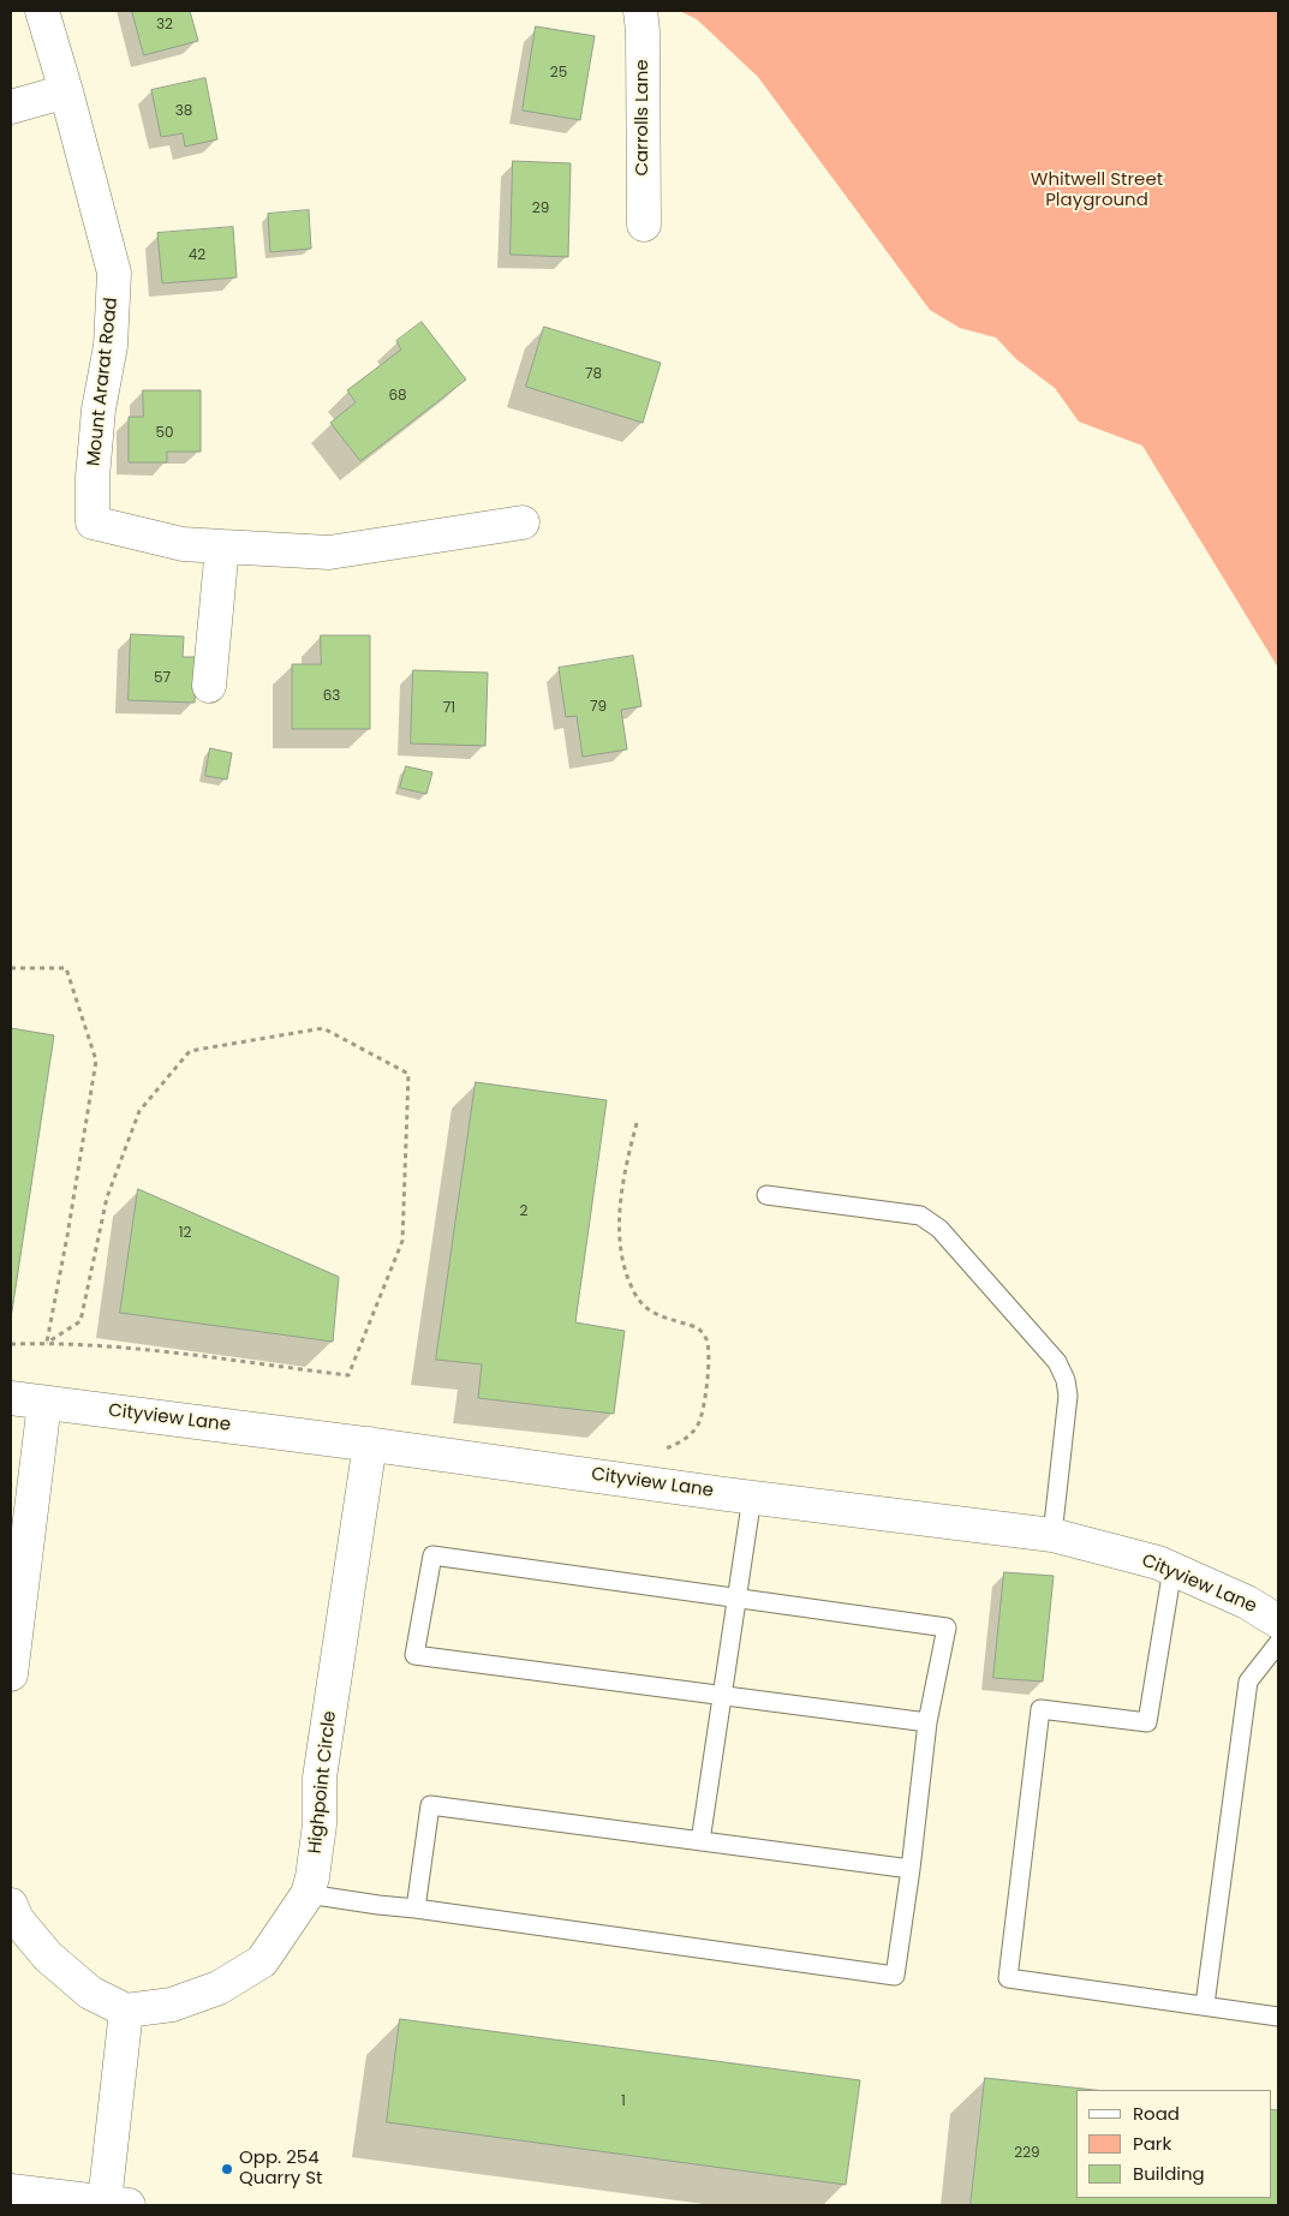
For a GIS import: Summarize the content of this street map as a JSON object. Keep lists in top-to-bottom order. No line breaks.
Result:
{"streets":{"street":["Carrolls Lane","Mount Ararat Road","Cityview Lane","Highpoint Circle"]},"crossings":[["Cityview Lane","Highpoint Circle"]],"parks":["Whitwell Street Playground"],"places":["Opp. 254 Quarry St"],"house_numbers":["32","25","38","29","42","78","68","50","57","63","79","71","2","12","1","229"],"legend":["Road","Park","Building"]}
